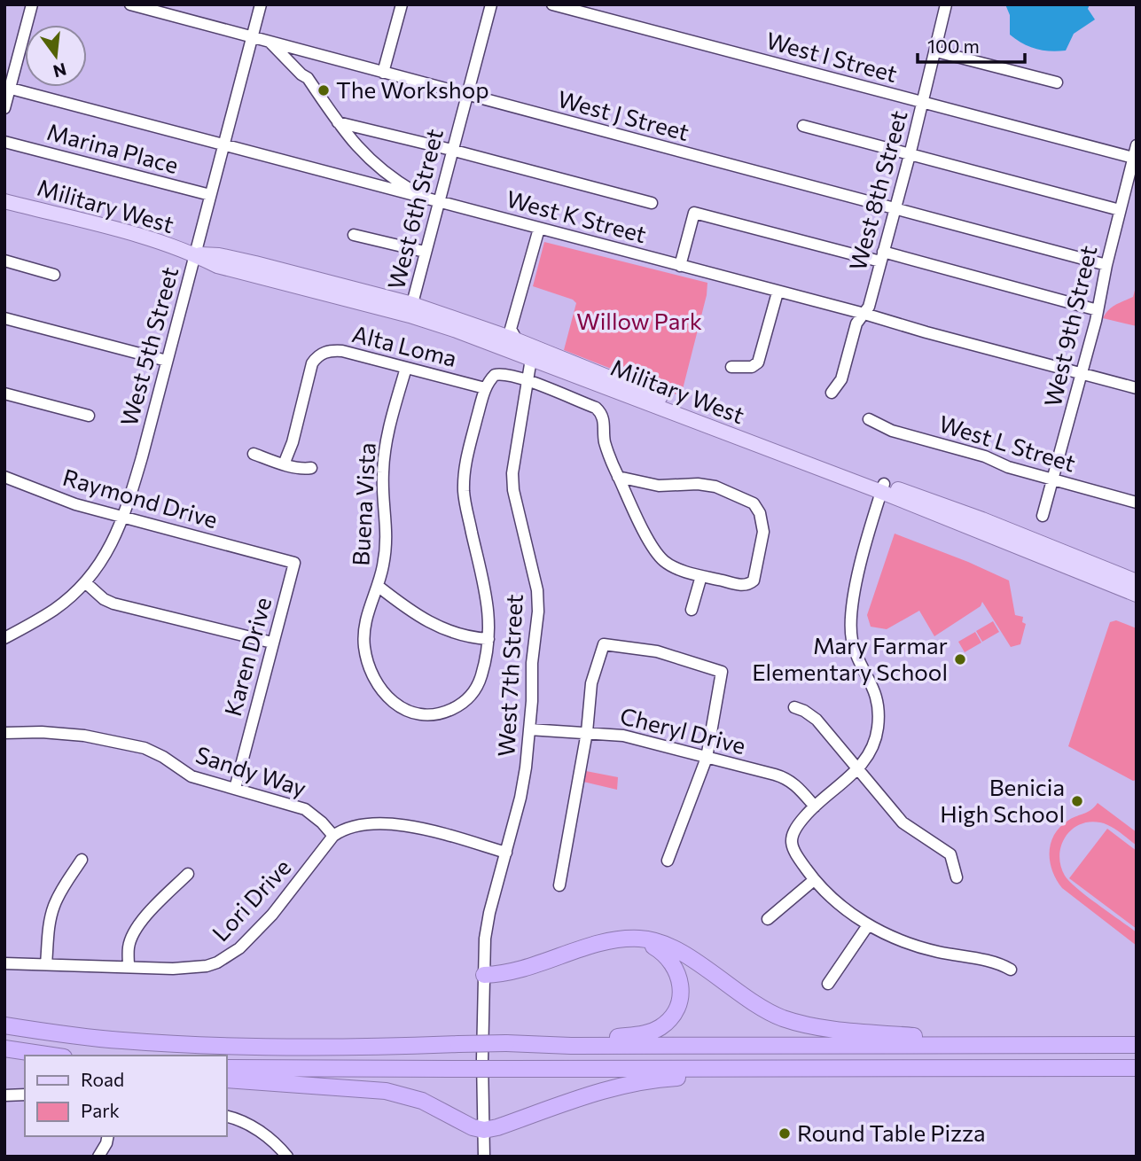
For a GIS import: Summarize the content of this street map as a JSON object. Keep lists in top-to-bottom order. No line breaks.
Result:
{"streets":{"main road":["Military West"],"street":["West I Street","West J Street","Marina Place","West 8th Street","West 6th Street","West K Street","West 9th Street","West 5th Street","Alta Loma","West L Street","Raymond Drive","Buena Vista","Karen Drive","West 7th Street","Cheryl Drive","Sandy Way","Lori Drive"]},"crossings":[["West I Street","West 8th Street"],["West I Street","West 9th Street"],["West J Street","West 8th Street"],["West J Street","West 6th Street"],["West J Street","West 9th Street"],["West J Street","West 5th Street"],["Marina Place","West 5th Street"],["West 8th Street","West K Street"],["Military West","West 6th Street"],["Military West","West 5th Street"],["Military West","West 7th Street"],["West 6th Street","West K Street"],["West K Street","West 9th Street"],["West K Street","West 5th Street"],["West 9th Street","West L Street"],["West 5th Street","Raymond Drive"],["Alta Loma","Buena Vista"],["Raymond Drive","Karen Drive"],["Karen Drive","Sandy Way"],["West 7th Street","Cheryl Drive"],["West 7th Street","Lori Drive"],["Sandy Way","Lori Drive"]],"parks":["Willow Park"],"places":["The Workshop","Mary Farmar Elementary School","Benicia High School","Round Table Pizza"],"legend":["Road","Park"],"scale_bar":"100 m","north":"bottom"}
